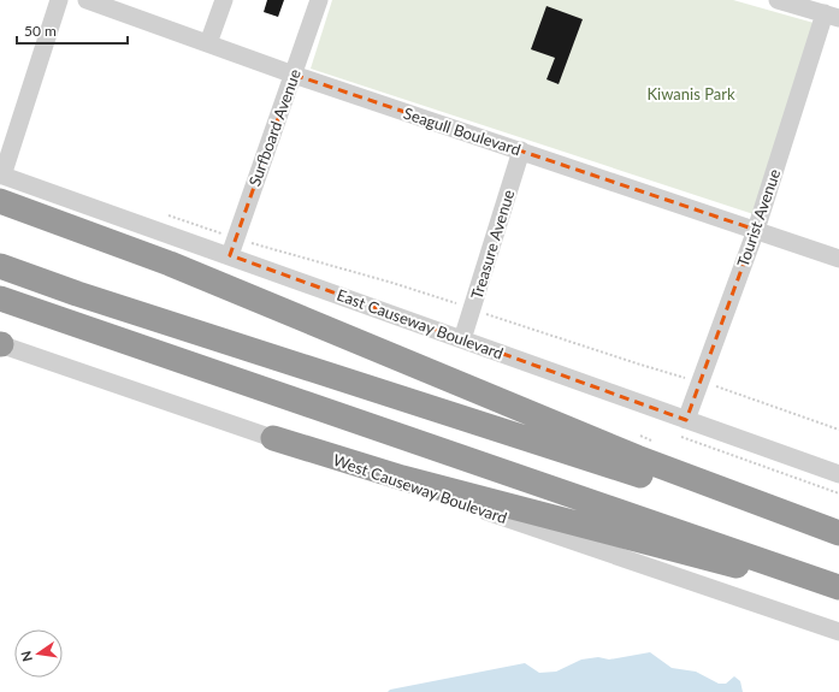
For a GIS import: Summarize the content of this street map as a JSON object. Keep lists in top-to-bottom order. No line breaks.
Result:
{"streets":{"street":["Surfboard Avenue","Seagull Boulevard","Tourist Avenue","Treasure Avenue","East Causeway Boulevard","West Causeway Boulevard"]},"crossings":[["Surfboard Avenue","Seagull Boulevard"],["Surfboard Avenue","East Causeway Boulevard"],["Seagull Boulevard","Tourist Avenue"],["Seagull Boulevard","Treasure Avenue"],["Tourist Avenue","East Causeway Boulevard"],["Treasure Avenue","East Causeway Boulevard"]],"parks":["Kiwanis Park"],"scale_bar":"50 m","north":"left"}
